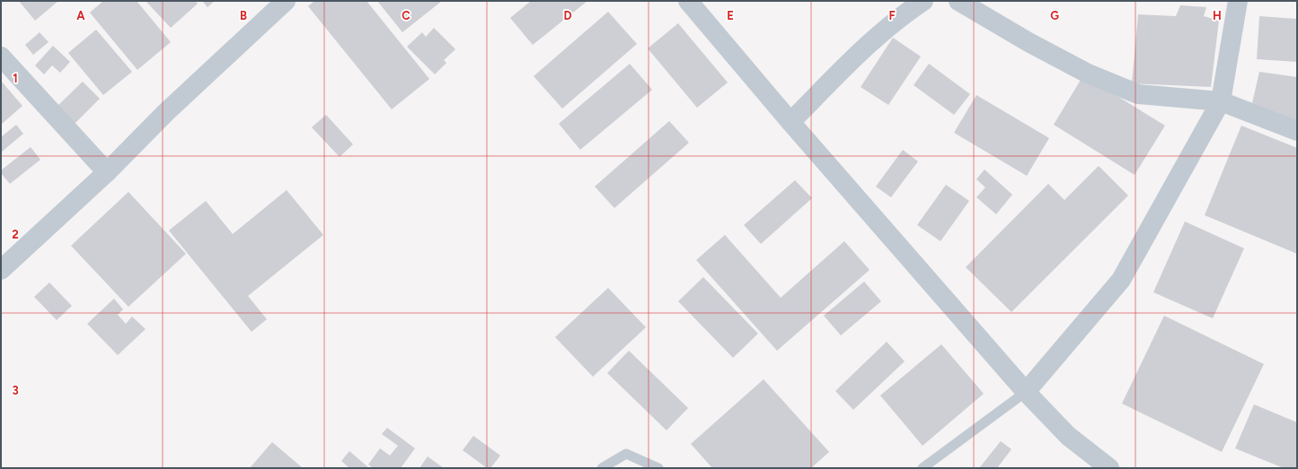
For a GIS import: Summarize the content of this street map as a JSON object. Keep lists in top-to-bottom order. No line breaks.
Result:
{"grid":{"columns":["A","B","C","D","E","F","G","H"],"rows":["1","2","3"]}}
